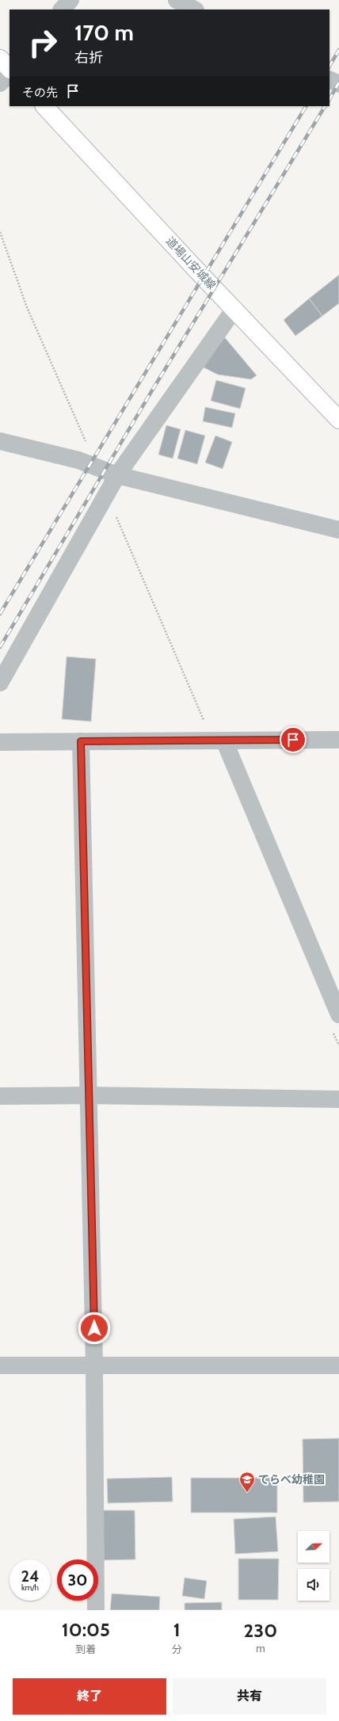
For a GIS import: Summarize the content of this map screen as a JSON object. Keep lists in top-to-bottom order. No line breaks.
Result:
{"streets":{"main road":["道場山安城線"]},"places":{"school or university":["てらべ幼稚園"]},"north":"right","page":{"turn":["170 m","右折"],"then":"その先","speed":"24 km/h","limit":"30","eta":["10:05","到着","1","分","230","m"],"buttons":["終了","共有"]}}
